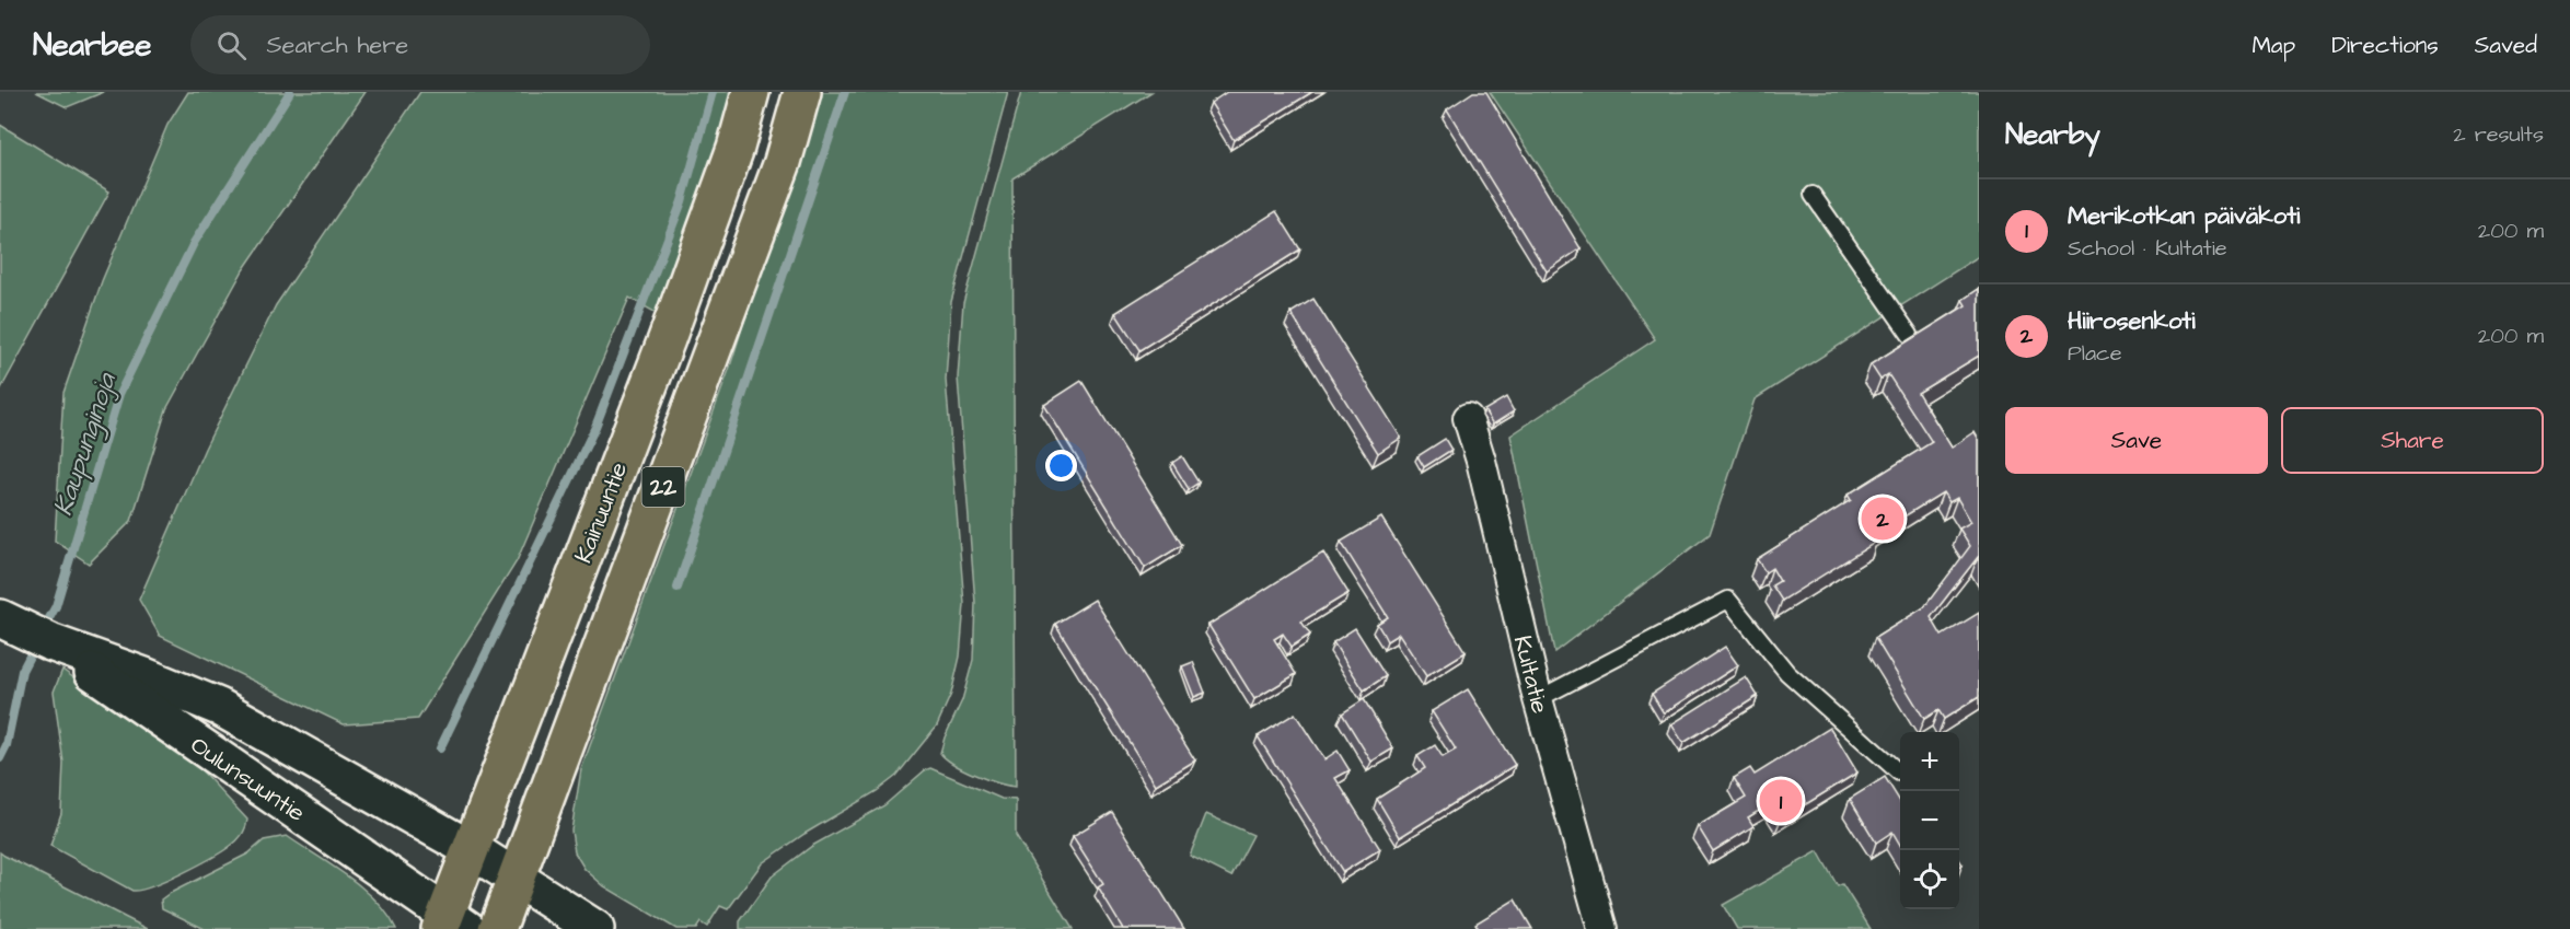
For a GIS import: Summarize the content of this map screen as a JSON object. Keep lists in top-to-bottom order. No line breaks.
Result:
{"streets":{"highway":["22","Kainuuntie"],"main road":["Oulunsuuntie"],"street":["Kultatie"]},"crossings":[["Kainuuntie","Oulunsuuntie"]],"water":["Kaupunginoja"],"page":{"header":"Nearbee","search":"Search here","nav":["Map","Directions","Saved"],"heading":["Nearby","2 results"],"list":[{"mark":"1","name":"Merikotkan päiväkoti","note":"School · Kultatie","value":"200 m"},{"mark":"2","name":"Hiirosenkoti","note":"Place","value":"200 m"}],"buttons":["Save","Share"],"pins":["2","1"],"map_buttons":["+","−"]}}
